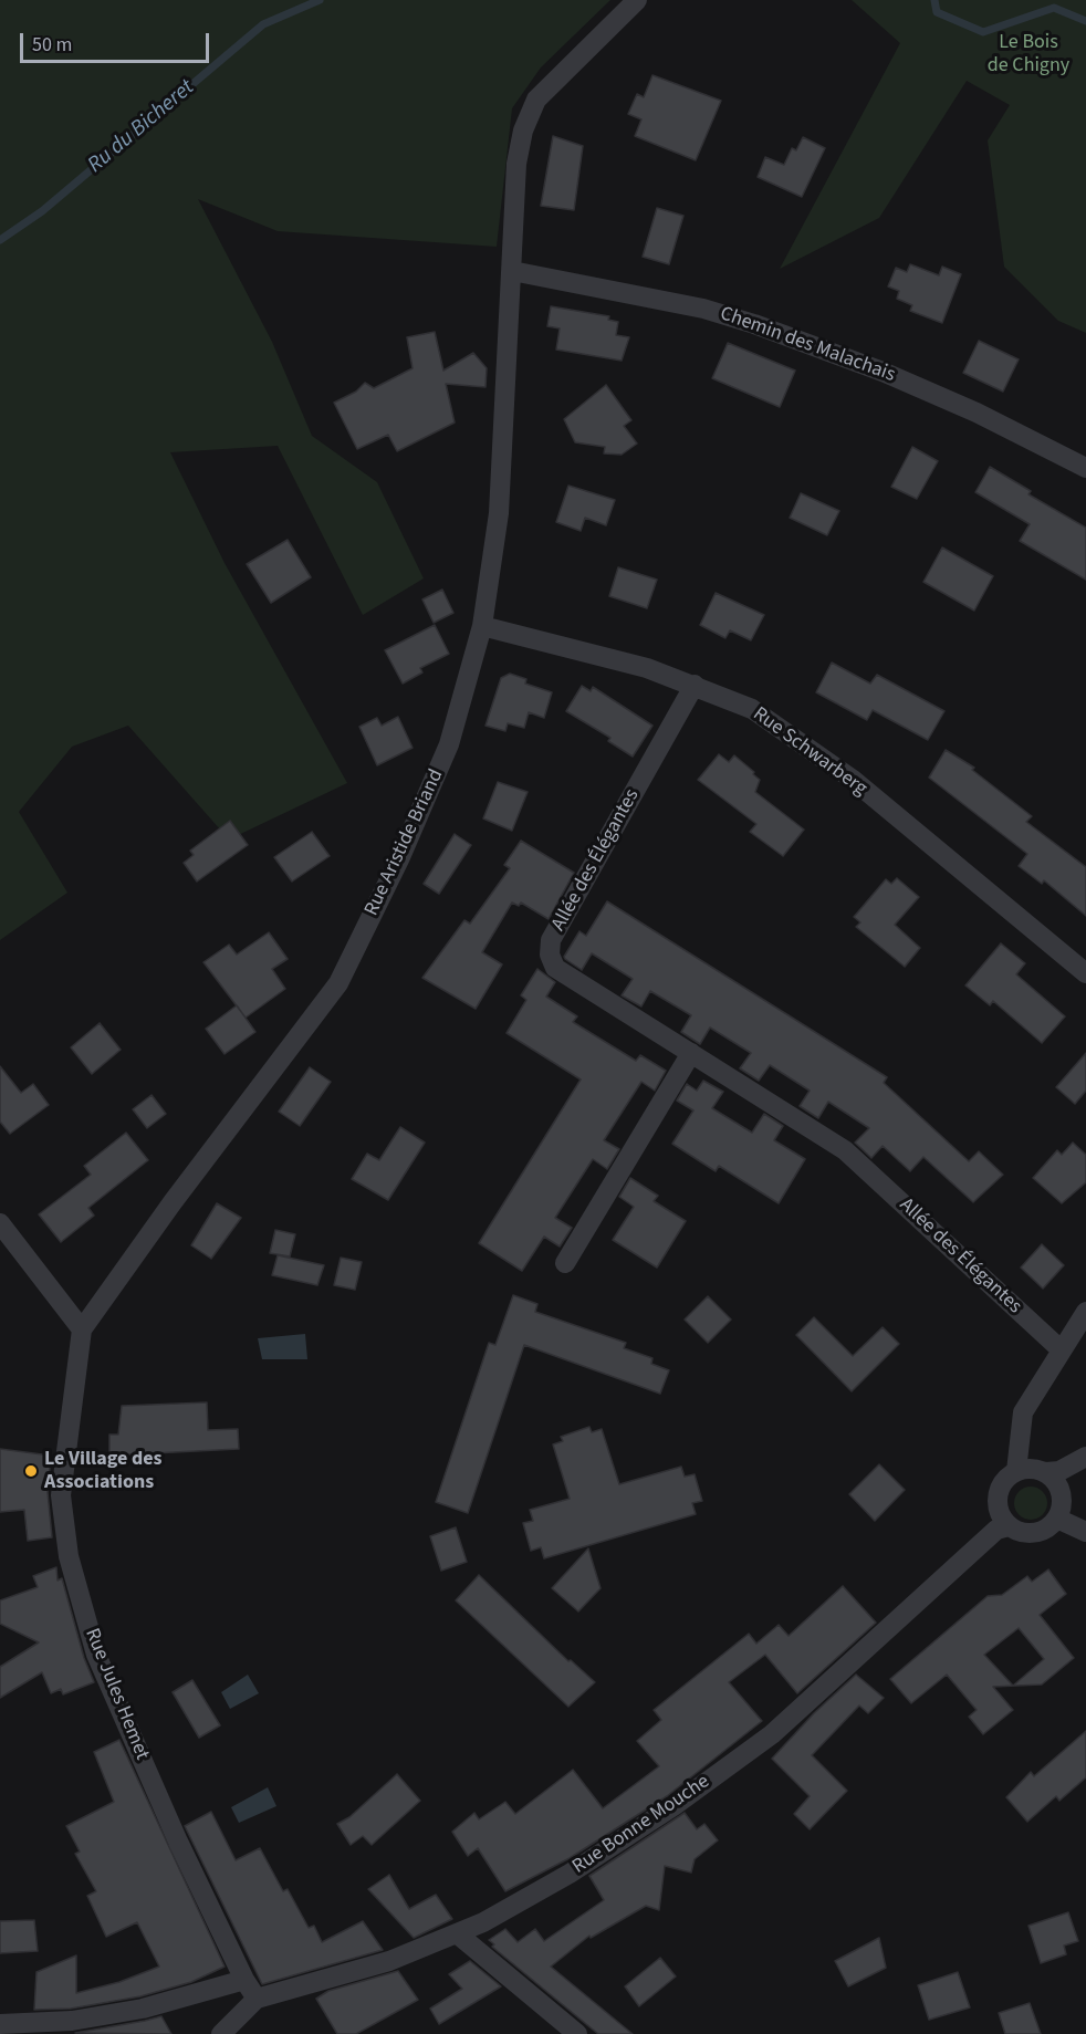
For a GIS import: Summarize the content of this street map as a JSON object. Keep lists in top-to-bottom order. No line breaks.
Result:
{"streets":{"street":["Chemin des Malachais","Rue Schwarberg","Rue Aristide Briand","Allée des Élégantes","Rue Jules Hemet","Rue Bonne Mouche"]},"crossings":[["Chemin des Malachais","Rue Aristide Briand"],["Rue Schwarberg","Rue Aristide Briand"],["Rue Schwarberg","Allée des Élégantes"],["Rue Aristide Briand","Rue Jules Hemet"],["Rue Jules Hemet","Rue Bonne Mouche"]],"water":["Ru du Bicheret"],"parks":["Le Bois de Chigny"],"places":["Le Village des Associations"],"scale_bar":"50 m"}
